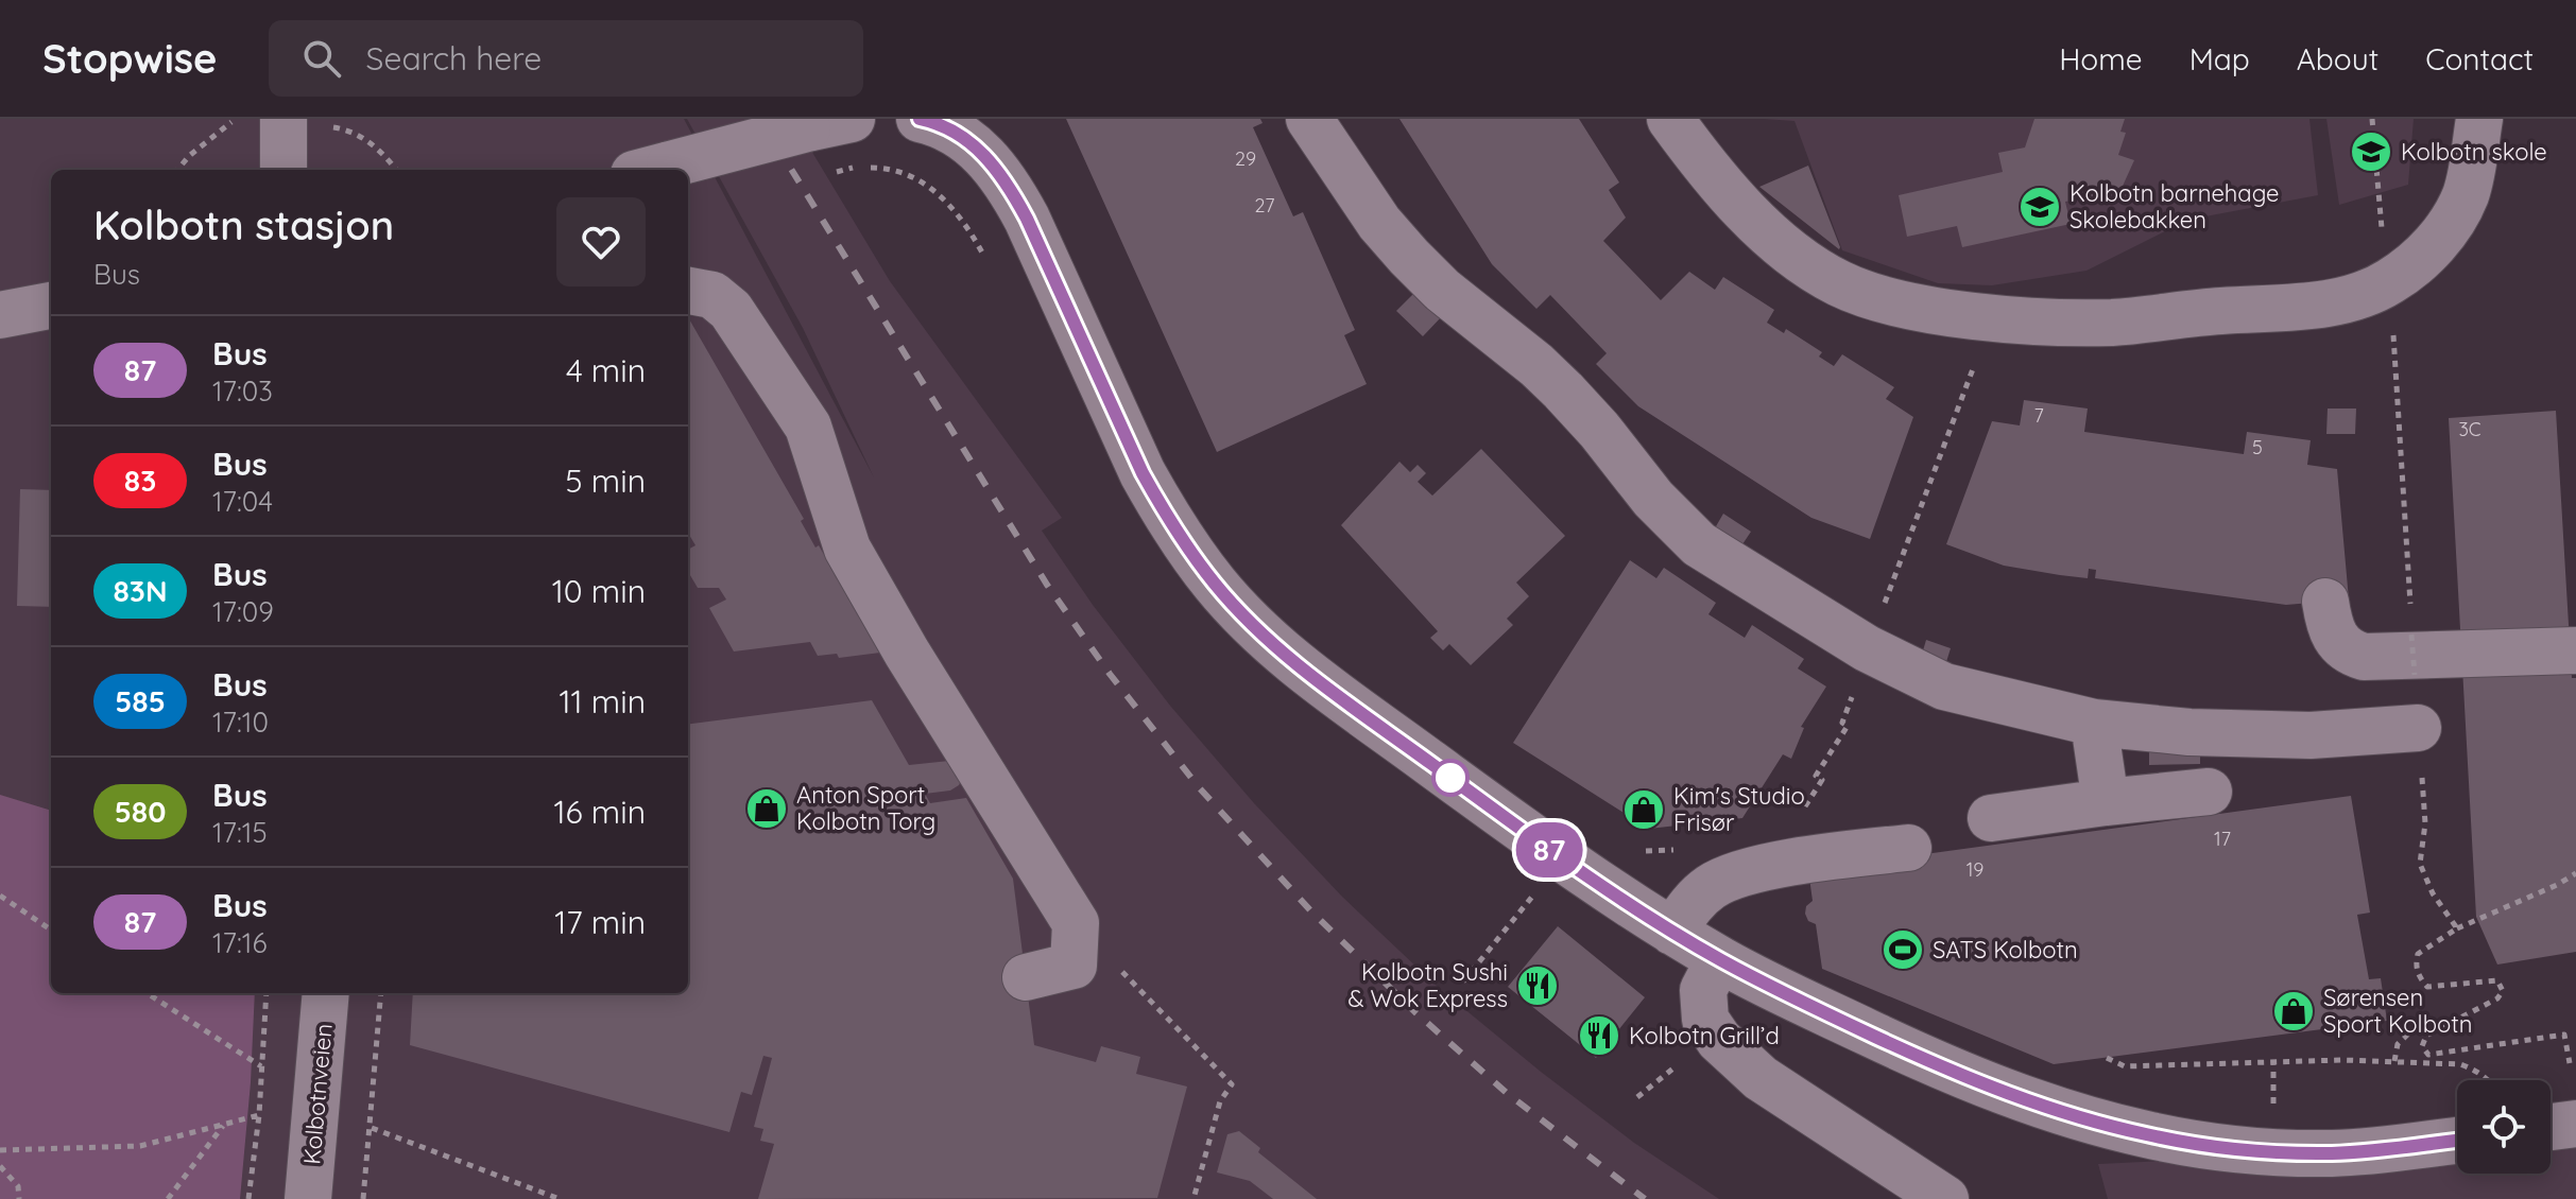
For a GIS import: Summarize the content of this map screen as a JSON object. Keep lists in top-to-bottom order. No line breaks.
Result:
{"streets":{"street":["Kolbotnveien"]},"places":{"school or university":["Kolbotn skole","Kolbotn barnehage Skolebakken"],"shop":["Anton Sport Kolbotn Torg","Kim's Studio Frisør","Sørensen Sport Kolbotn"],"sports":["SATS Kolbotn"],"restaurant":["Kolbotn Sushi & Wok Express","Kolbotn Grill’d"]},"lines":["bus line 87"],"house_numbers":["29","27","7","3C","5","17","19"],"page":{"header":"Stopwise","search":"Search here","nav":["Home","Map","About","Contact"],"on_map":"87","heading":["Kolbotn stasjon","Bus"],"list":[{"mark":"87","name":"Bus","note":"17:03","value":"4 min"},{"mark":"83","name":"Bus","note":"17:04","value":"5 min"},{"mark":"83N","name":"Bus","note":"17:09","value":"10 min"},{"mark":"585","name":"Bus","note":"17:10","value":"11 min"},{"mark":"580","name":"Bus","note":"17:15","value":"16 min"},{"mark":"87","name":"Bus","note":"17:16","value":"17 min"}]}}
